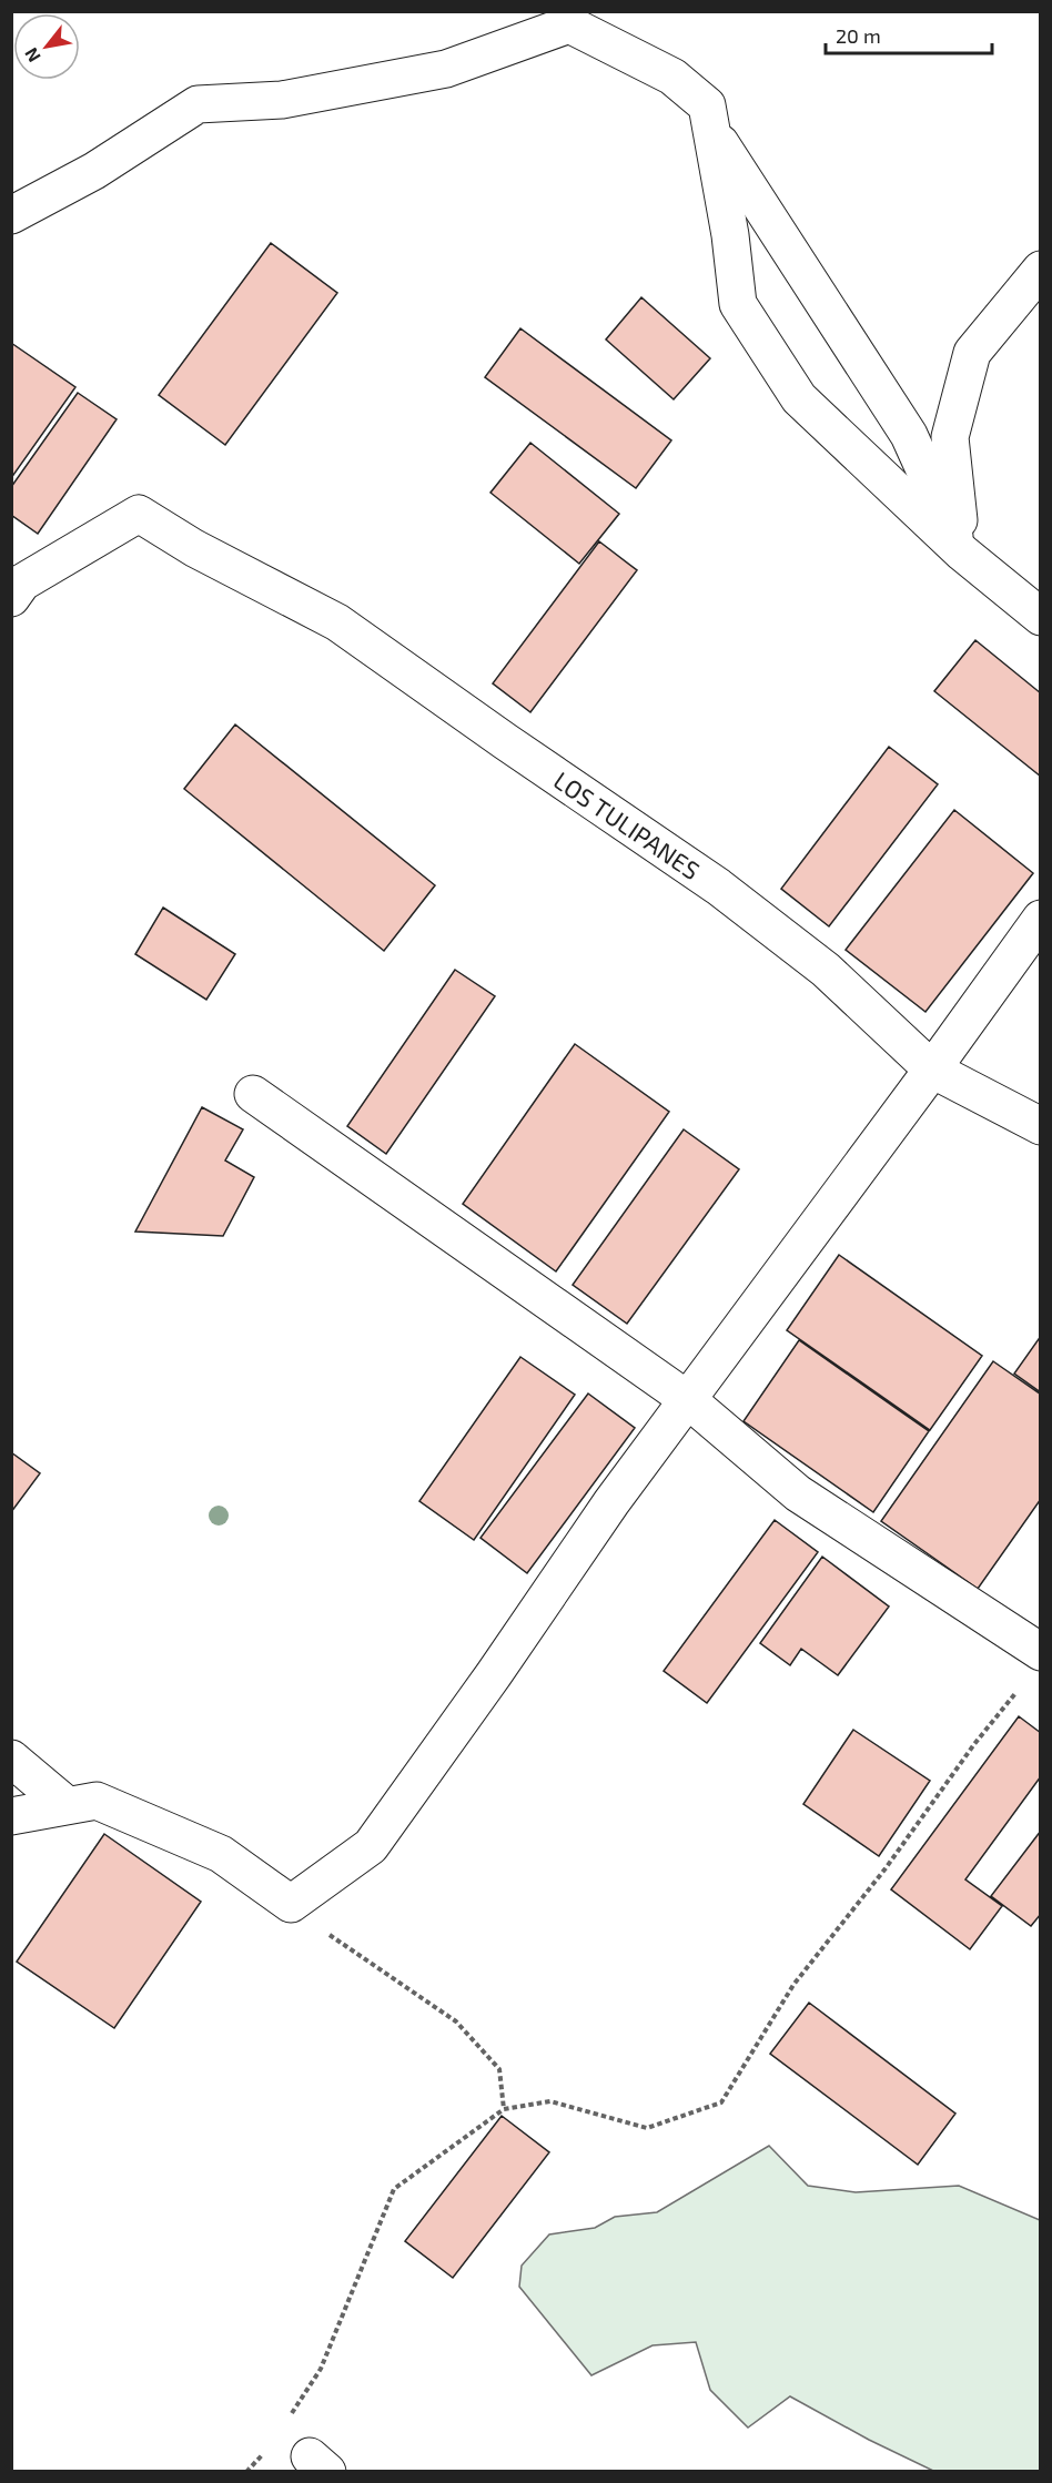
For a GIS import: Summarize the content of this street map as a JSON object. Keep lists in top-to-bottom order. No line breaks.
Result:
{"streets":{"street":["LOS TULIPANES"]},"scale_bar":"20 m","north":"bottom left"}
